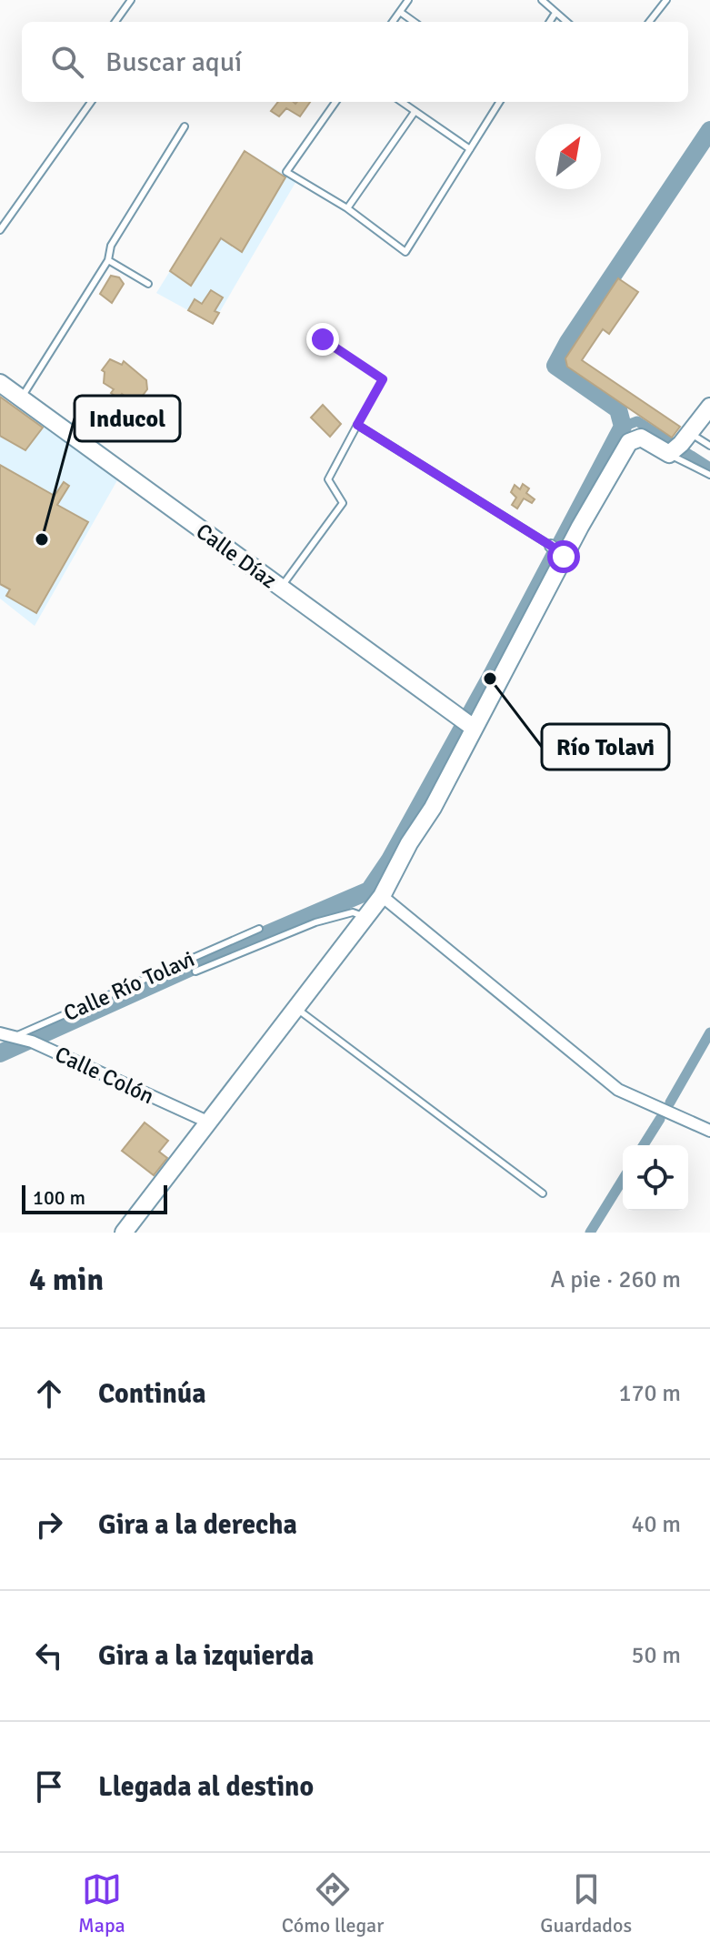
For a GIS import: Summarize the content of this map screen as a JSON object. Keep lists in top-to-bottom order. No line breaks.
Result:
{"streets":{"street":["Calle Díaz","Calle Río Tolavi","Calle Colón"]},"crossings":[["Calle Río Tolavi","Calle Colón"]],"places":["Inducol","Río Tolavi"],"scale_bar":"100 m","north":"top right","page":{"search":"Buscar aquí","scale":"100 m","heading":["4 min","A pie · 260 m"],"list":[["Continúa","170 m"],["Gira a la derecha","40 m"],["Gira a la izquierda","50 m"],"Llegada al destino"],"nav":["Mapa","Cómo llegar","Guardados"]}}
